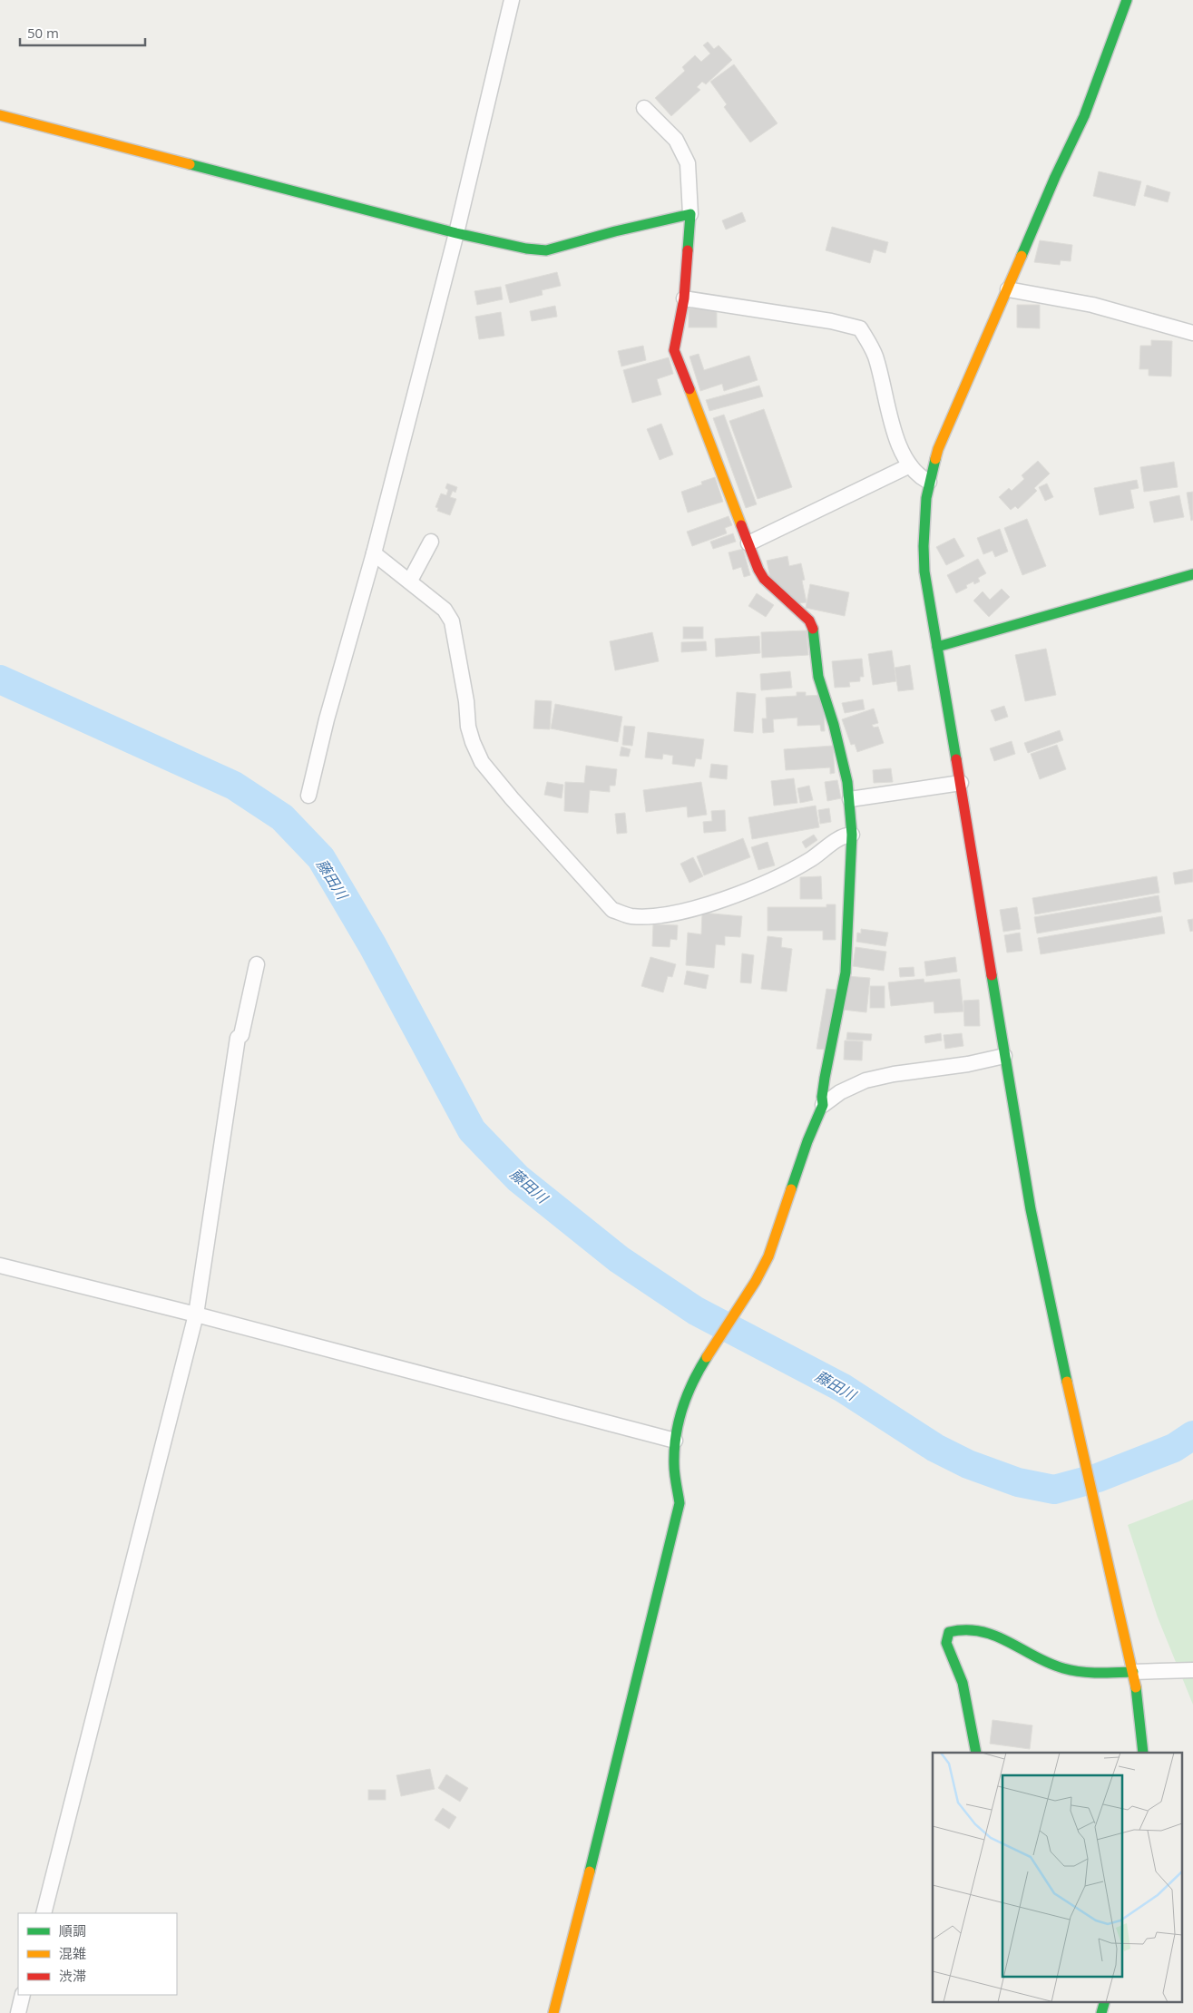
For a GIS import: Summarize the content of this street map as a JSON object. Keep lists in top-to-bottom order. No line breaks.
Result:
{"water":["藤田川"],"legend":["順調","混雑","渋滞"],"scale_bar":"50 m"}
